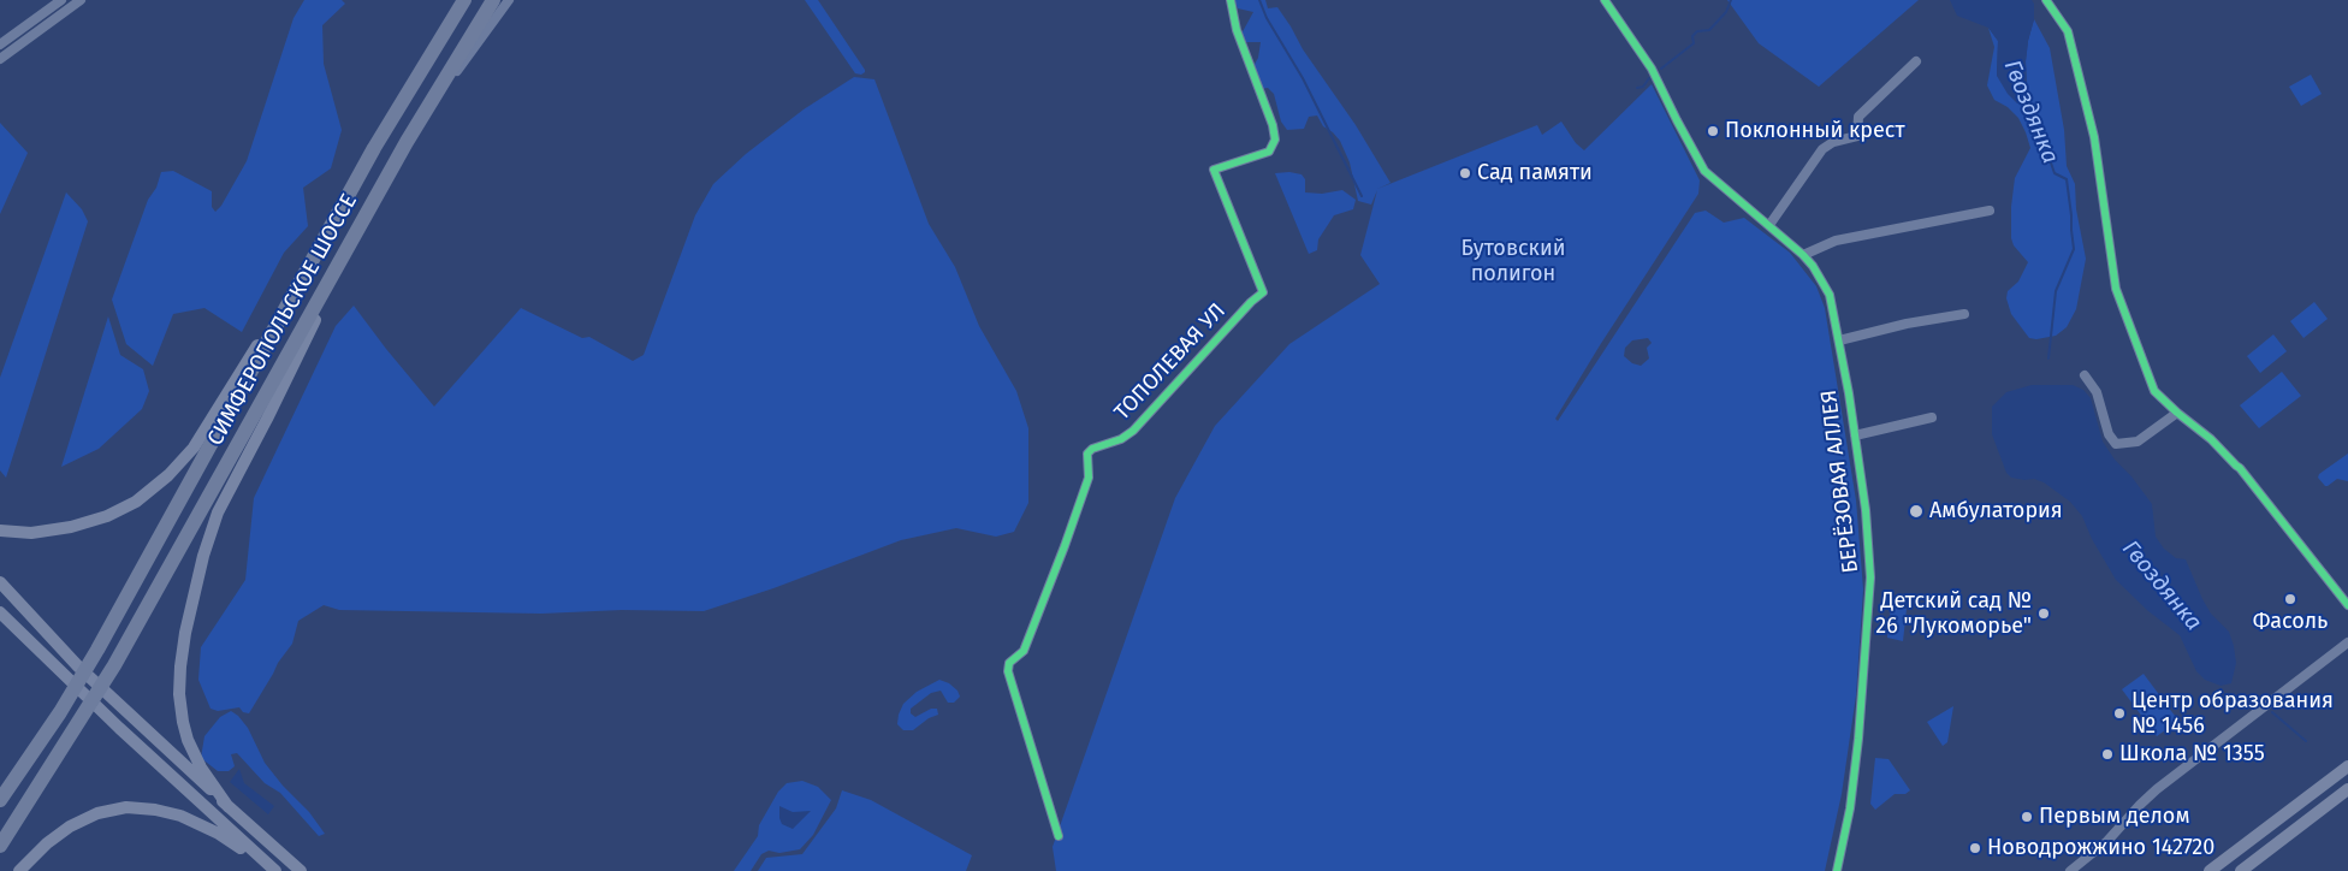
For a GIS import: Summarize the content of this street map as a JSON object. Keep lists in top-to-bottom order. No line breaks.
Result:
{"streets":{"highway":["СИМФЕРОПОЛЬСКОЕ ШОССЕ"],"street":["ТОПОЛЕВАЯ УЛ","БЕРЁЗОВАЯ АЛЛЕЯ"]},"water":["Гвоздянка"],"parks":["Бутовский полигон"],"places":["Поклонный крест","Сад памяти","Амбулатория","Фасоль","Детский сад № 26 \"Лукоморье\"","Центр образования № 1456","Школа № 1355","Первым делом","Новодрожжино 142720"]}
